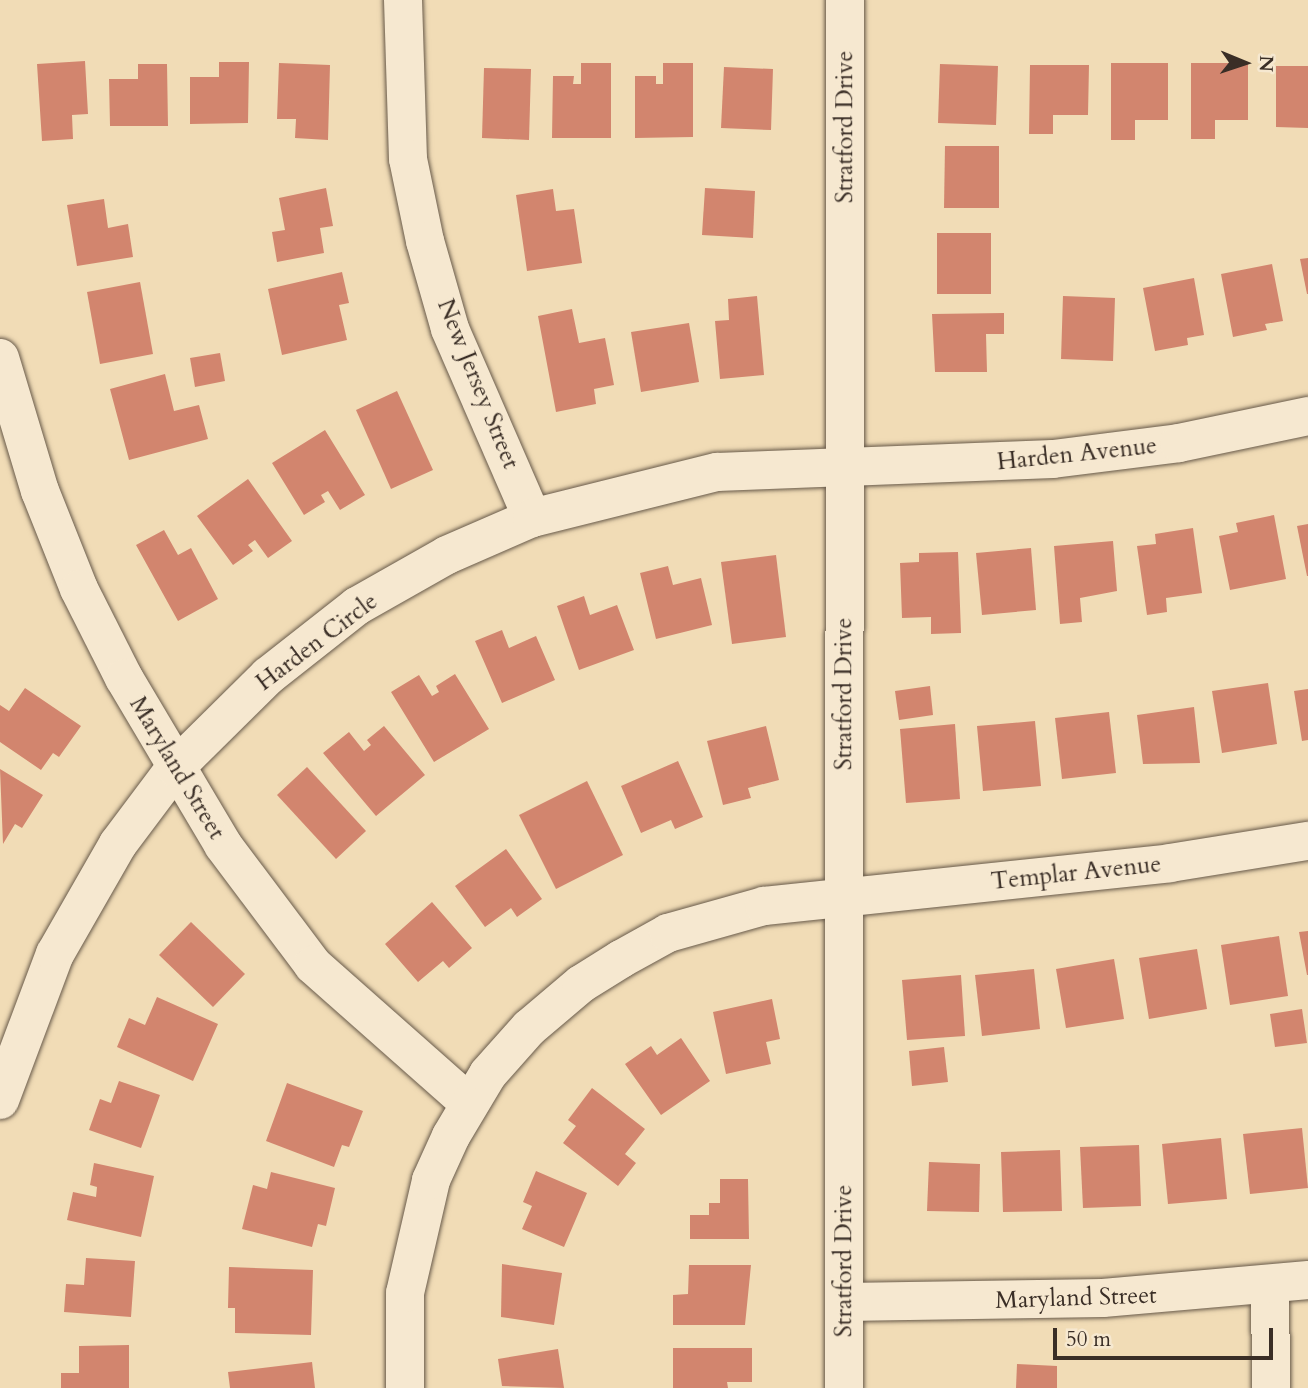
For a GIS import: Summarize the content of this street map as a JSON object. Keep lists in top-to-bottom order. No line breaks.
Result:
{"streets":{"street":["Stratford Drive","New Jersey Street","Harden Avenue","Harden Circle","Maryland Street","Templar Avenue"]},"crossings":[["Stratford Drive","Harden Avenue"],["Stratford Drive","Harden Circle"],["Stratford Drive","Maryland Street"],["Stratford Drive","Templar Avenue"],["New Jersey Street","Harden Circle"],["Harden Avenue","Harden Circle"],["Harden Circle","Maryland Street"],["Maryland Street","Templar Avenue"]],"scale_bar":"50 m","north":"right"}
